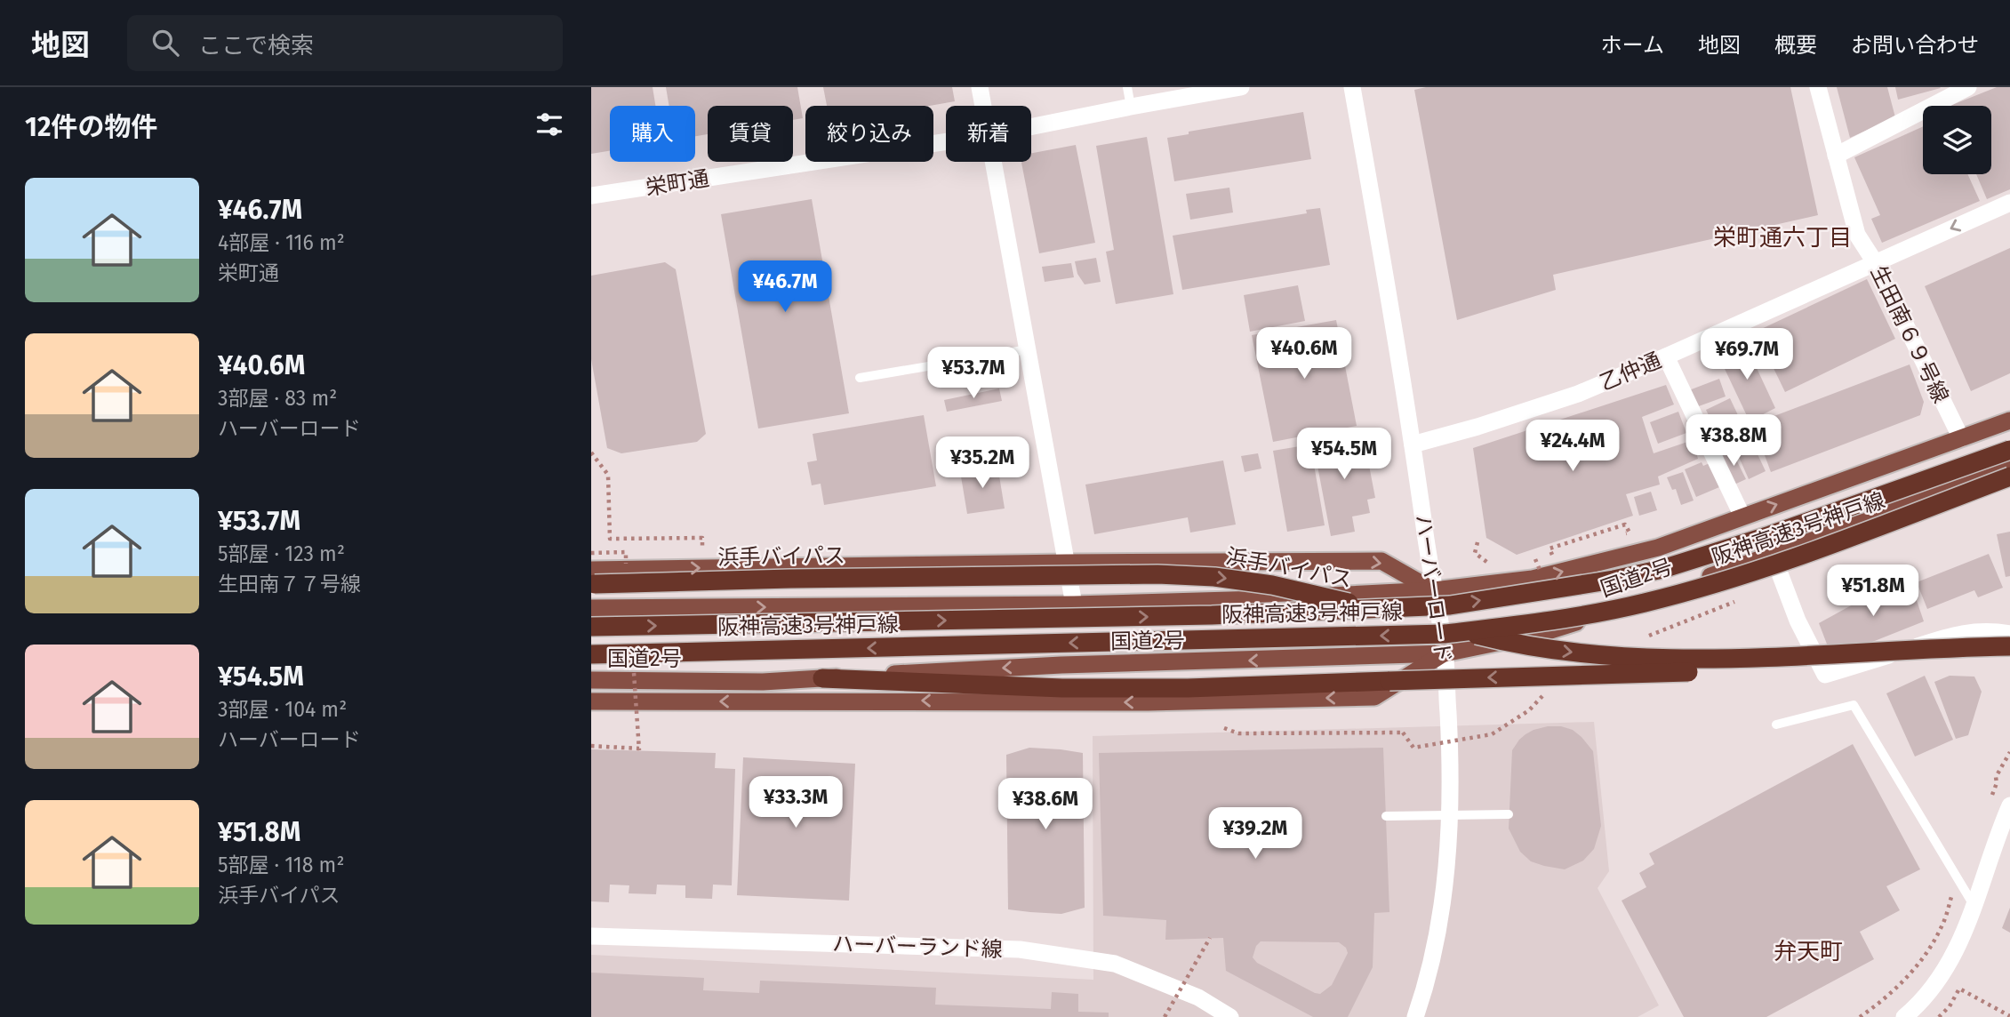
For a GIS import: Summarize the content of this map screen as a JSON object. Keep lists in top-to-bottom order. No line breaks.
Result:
{"streets":{"highway":["阪神高速3号神戸線","浜手バイパス","国道2号"],"street":["栄町通","生田南６９号線","乙仲通","ハーバーロード","ハーバーランド線"]},"crossings":[["生田南６９号線","乙仲通"],["生田南６９号線","国道2号"],["乙仲通","ハーバーロード"],["国道2号","ハーバーロード"]],"districts":["栄町通六丁目","弁天町"],"page":{"header":"地図","search":"ここで検索","nav":["ホーム","地図","概要","お問い合わせ"],"heading":"12件の物件","chip":["購入","賃貸","絞り込み","新着"],"list":[{"name":"¥46.7M","note":"4部屋 · 116 m² · 栄町通"},{"name":"¥40.6M","note":"3部屋 · 83 m² · ハーバーロード"},{"name":"¥53.7M","note":"5部屋 · 123 m² · 生田南７７号線"},{"name":"¥54.5M","note":"3部屋 · 104 m² · ハーバーロード"},{"name":"¥51.8M","note":"5部屋 · 118 m² · 浜手バイパス"}],"price":["¥46.7M","¥40.6M","¥69.7M","¥53.7M","¥38.8M","¥24.4M","¥54.5M","¥35.2M","¥51.8M","¥33.3M","¥38.6M","¥39.2M"]}}
